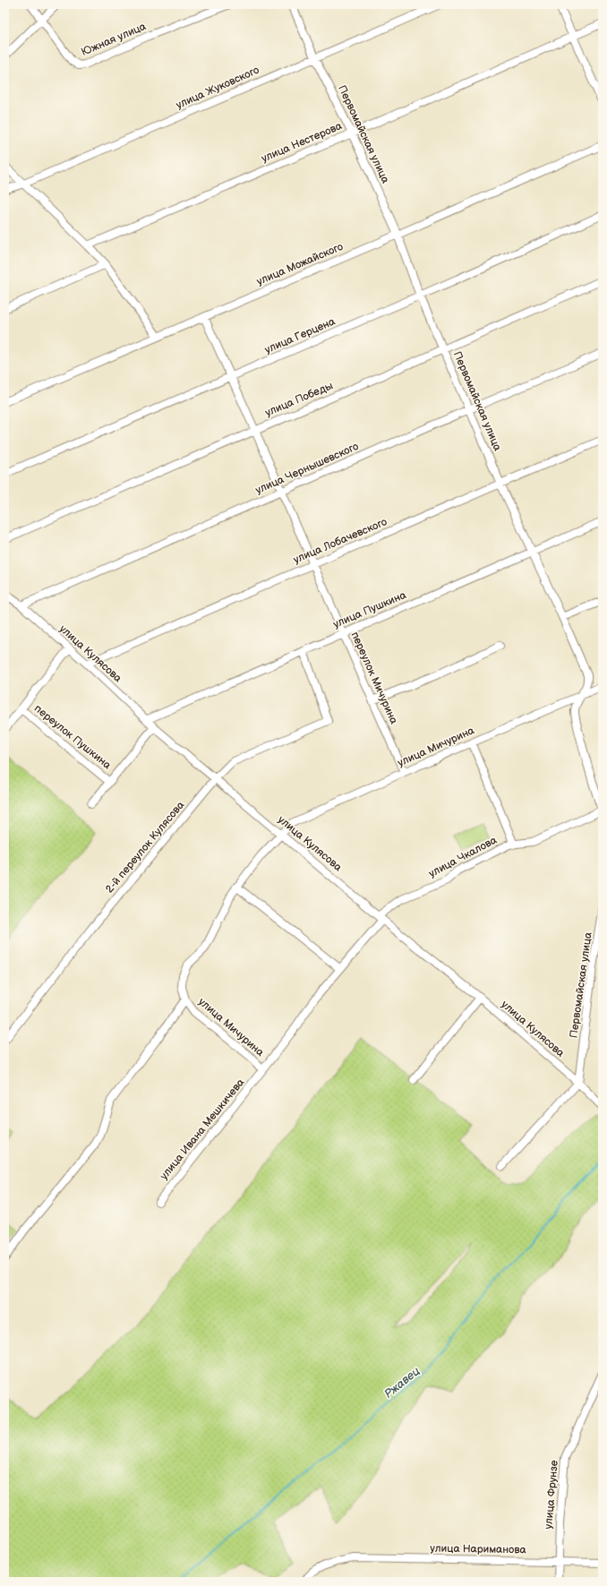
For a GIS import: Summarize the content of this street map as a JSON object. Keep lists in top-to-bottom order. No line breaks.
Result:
{"streets":{"street":["Южная улица","улица Жуковского","Первомайская улица","улица Нестерова","улица Можайского","улица Герцена","улица Победы","улица Чернышевского","улица Лобачевского","улица Пушкина","улица Кулясова","переулок Мичурина","переулок Пушкина","улица Мичурина","2-й переулок Кулясова","улица Чкалова","улица Ивана Мешкичева","улица Фрунзе","улица Нариманова"]},"crossings":[["улица Жуковского","Первомайская улица"],["Первомайская улица","улица Нестерова"],["Первомайская улица","улица Можайского"],["Первомайская улица","улица Герцена"],["Первомайская улица","улица Победы"],["Первомайская улица","улица Чернышевского"],["Первомайская улица","улица Лобачевского"],["Первомайская улица","улица Пушкина"],["Первомайская улица","улица Кулясова"],["Первомайская улица","улица Мичурина"],["Первомайская улица","улица Чкалова"],["улица Можайского","переулок Мичурина"],["улица Герцена","переулок Мичурина"],["улица Победы","переулок Мичурина"],["улица Чернышевского","улица Кулясова"],["улица Чернышевского","переулок Мичурина"],["улица Лобачевского","улица Кулясова"],["улица Лобачевского","переулок Мичурина"],["улица Пушкина","улица Кулясова"],["улица Пушкина","переулок Мичурина"],["улица Пушкина","2-й переулок Кулясова"],["улица Кулясова","улица Мичурина"],["улица Кулясова","2-й переулок Кулясова"],["улица Кулясова","улица Чкалова"],["переулок Мичурина","улица Мичурина"],["улица Мичурина","улица Чкалова"],["улица Мичурина","улица Ивана Мешкичева"],["улица Чкалова","улица Ивана Мешкичева"],["улица Фрунзе","улица Нариманова"]],"water":["Ржавец"]}
